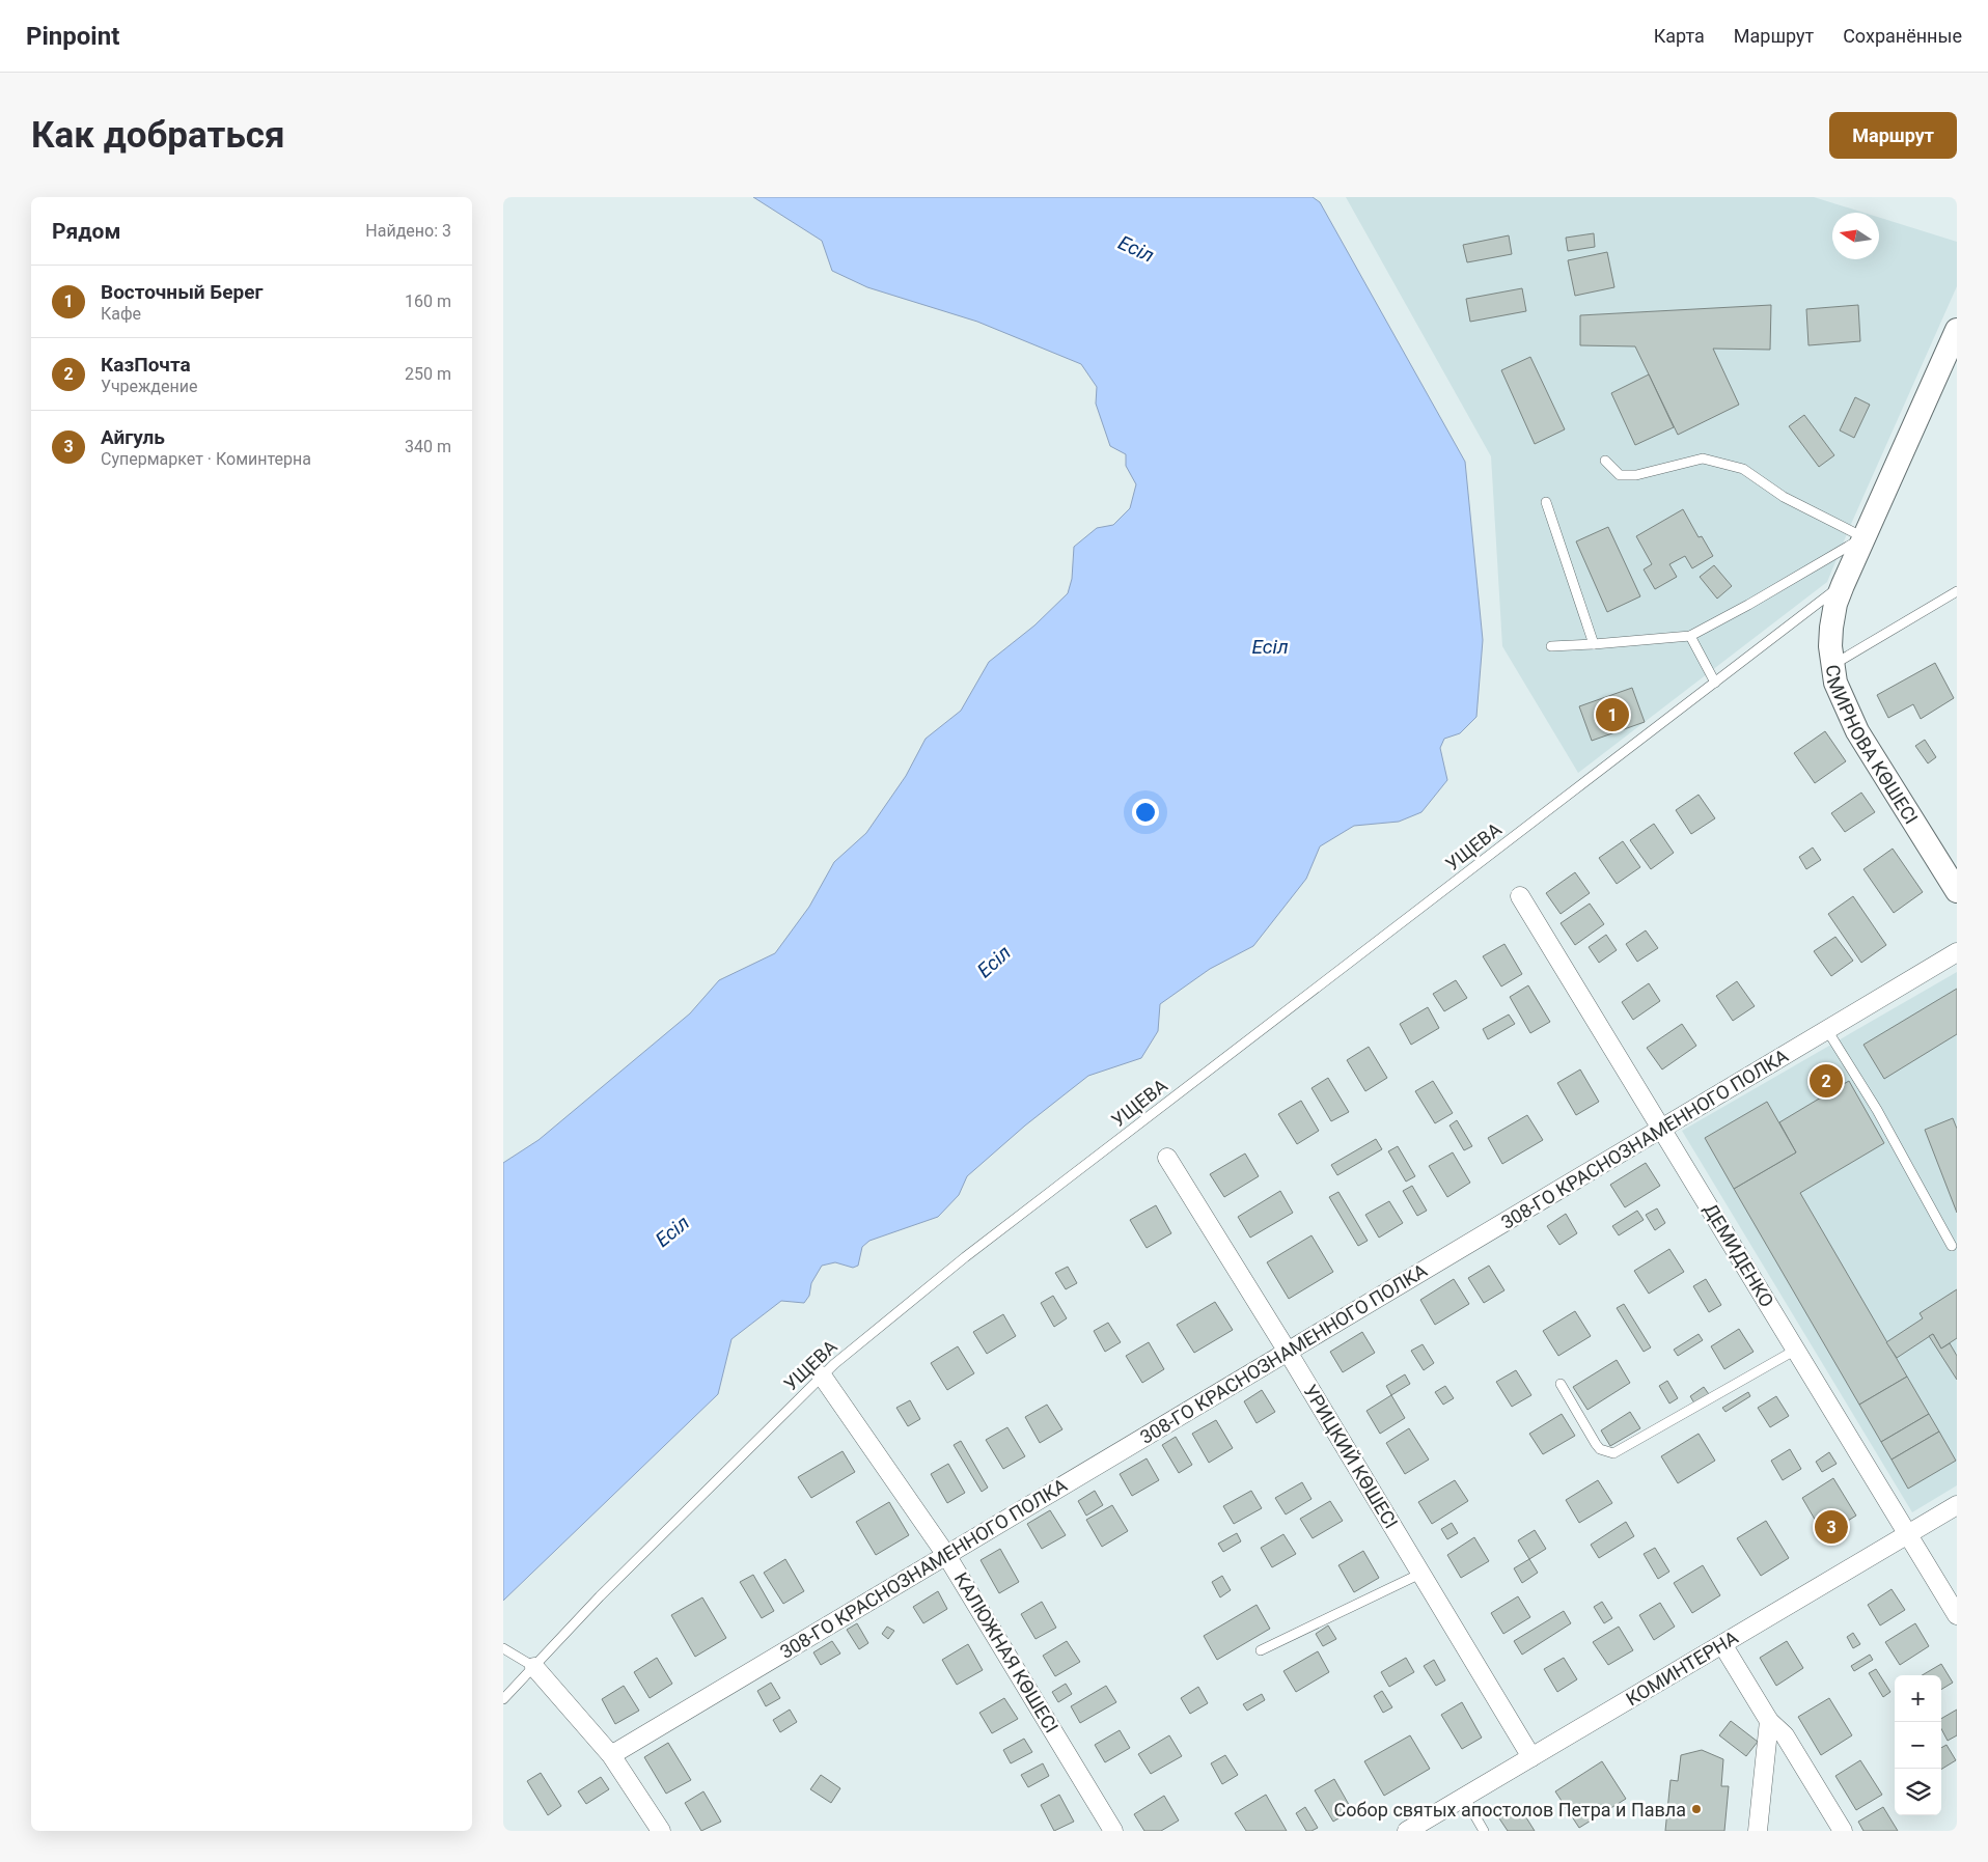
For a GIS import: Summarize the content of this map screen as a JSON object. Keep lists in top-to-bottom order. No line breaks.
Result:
{"streets":{"street":["СМИРНОВА КӨШЕСІ","308-ГО КРАСНОЗНАМЕННОГО ПОЛКА","ДЕМИДЕНКО","УРИЦКИЙ КӨШЕСІ","КАЛЮЖНАЯ КӨШЕСІ","КОМИНТЕРНА"],"lane":["УЩЕВА"]},"crossings":[["СМИРНОВА КӨШЕСІ","УЩЕВА"],["УЩЕВА","КАЛЮЖНАЯ КӨШЕСІ"],["308-ГО КРАСНОЗНАМЕННОГО ПОЛКА","ДЕМИДЕНКО"],["308-ГО КРАСНОЗНАМЕННОГО ПОЛКА","УРИЦКИЙ КӨШЕСІ"],["308-ГО КРАСНОЗНАМЕННОГО ПОЛКА","КАЛЮЖНАЯ КӨШЕСІ"],["ДЕМИДЕНКО","КОМИНТЕРНА"],["УРИЦКИЙ КӨШЕСІ","КОМИНТЕРНА"]],"water":["Есіл"],"places":["Собор святых апостолов Петра и Павла"],"north":"left","page":{"header":"Pinpoint","nav":["Карта","Маршрут","Сохранённые"],"buttons":"Маршрут","title":"Как добраться","heading":["Рядом","Найдено: 3"],"list":[{"mark":"1","name":"Восточный Берег","note":"Кафе","value":"160 m"},{"mark":"2","name":"КазПочта","note":"Учреждение","value":"250 m"},{"mark":"3","name":"Айгуль","note":"Супермаркет · Коминтерна","value":"340 m"}],"pins":["1","2","3"],"map_buttons":["+","−"]}}
